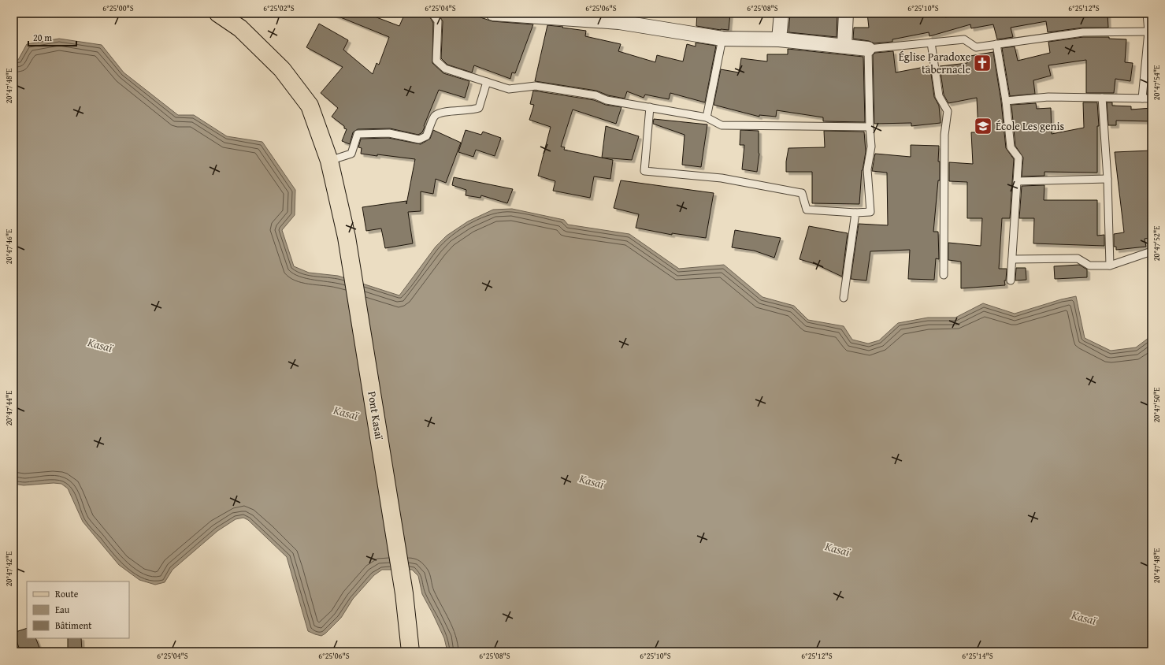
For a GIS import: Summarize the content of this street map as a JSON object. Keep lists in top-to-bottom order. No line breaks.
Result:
{"streets":{"main road":["Pont Kasaï"]},"water":["Kasaï"],"places":{"church":["Église Paradoxe tabernacle"],"school or university":["École Les genis"]},"legend":["Route","Eau","Bâtiment"],"scale_bar":"20 m","coordinates":["6°25'00\"S","6°25'02\"S","6°25'04\"S","6°25'06\"S","6°25'08\"S","6°25'10\"S","6°25'12\"S","20°47'54\"E","20°47'48\"E","20°47'52\"E","20°47'46\"E","20°47'50\"E","20°47'44\"E","20°47'42\"E","6°25'14\"S"]}
